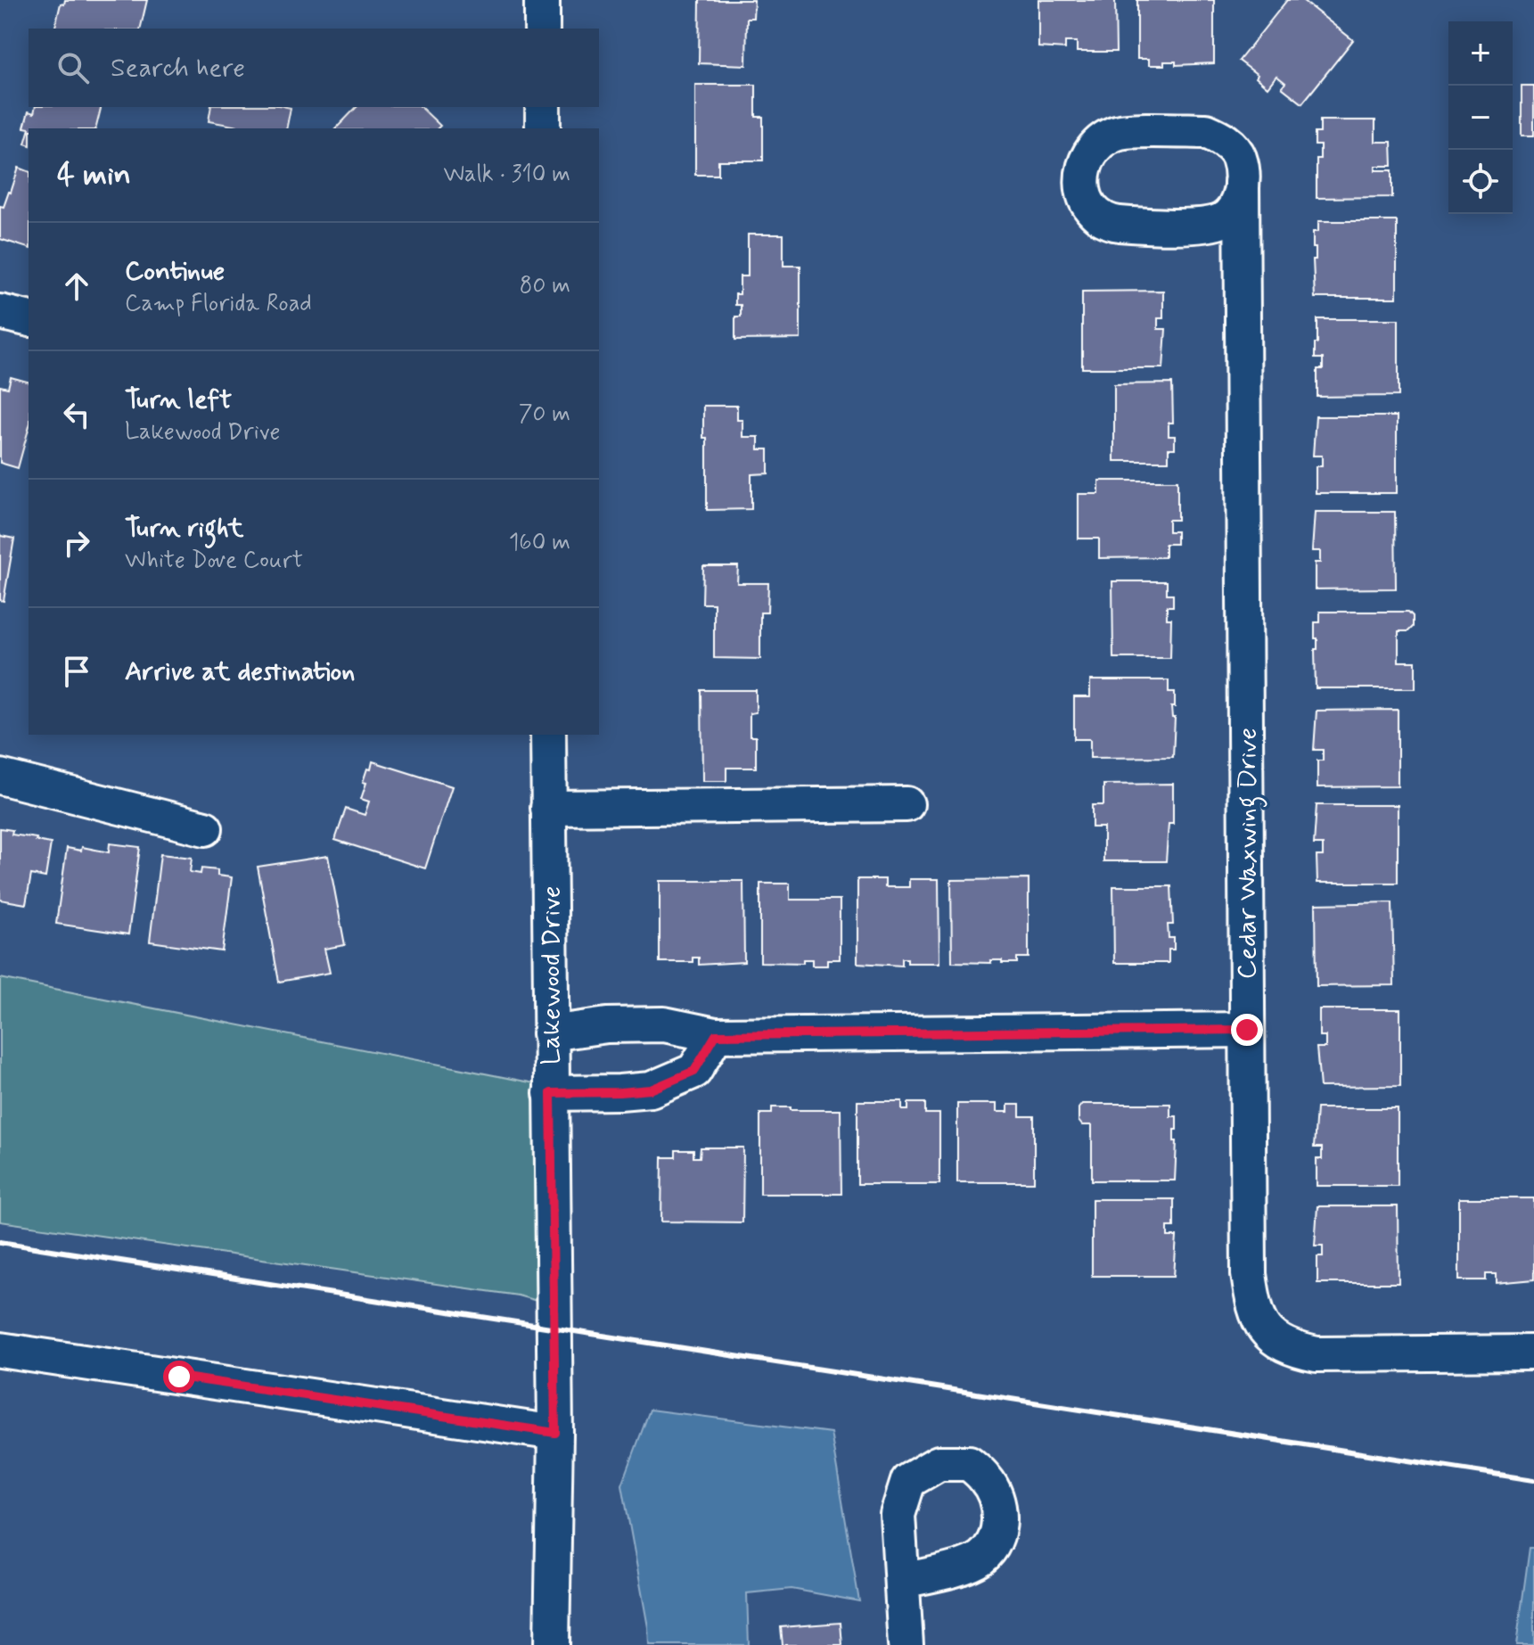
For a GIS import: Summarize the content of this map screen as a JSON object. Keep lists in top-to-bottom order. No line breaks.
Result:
{"streets":{"street":["Cedar Waxwing Drive","Lakewood Drive"]},"page":{"map_buttons":["+","−"],"search":"Search here","heading":["4 min","Walk · 310 m"],"list":[["Continue","Camp Florida Road","80 m"],["Turn left","Lakewood Drive","70 m"],["Turn right","White Dove Court","160 m"],"Arrive at destination"]}}
